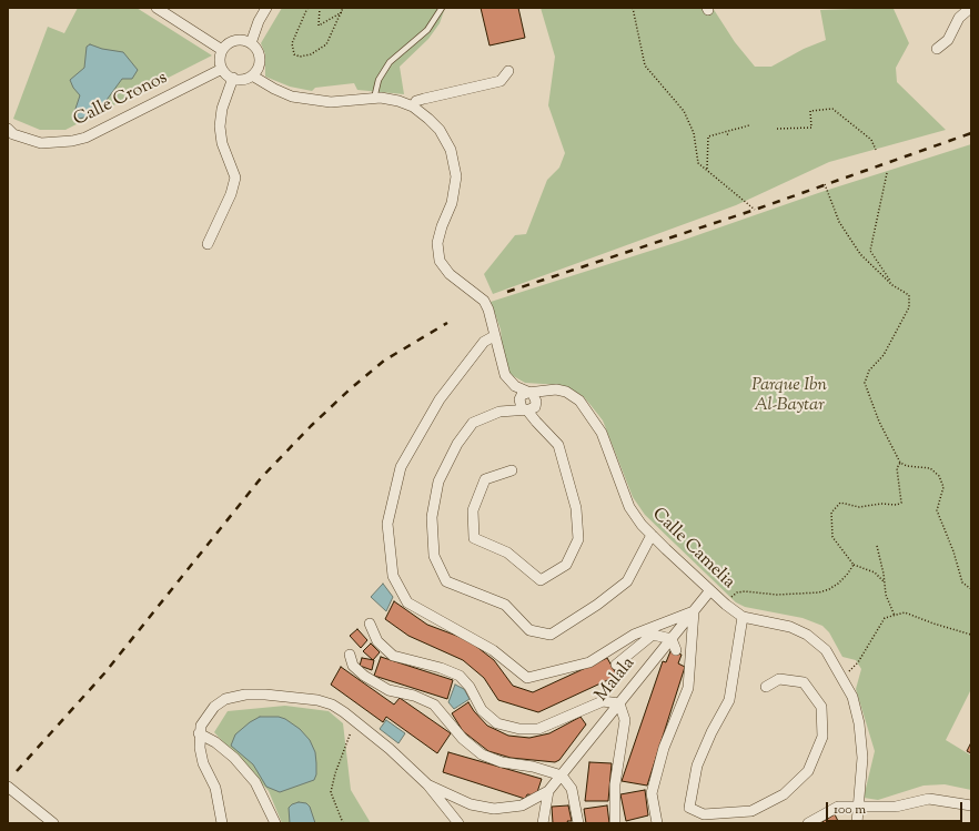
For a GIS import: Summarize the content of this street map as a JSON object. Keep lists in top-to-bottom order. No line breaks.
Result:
{"streets":{"street":["Calle Cronos","Calle Camelia","Malala"]},"crossings":[["Calle Camelia","Malala"]],"parks":["Parque Ibn Al-Baytar"],"scale_bar":"100 m"}
